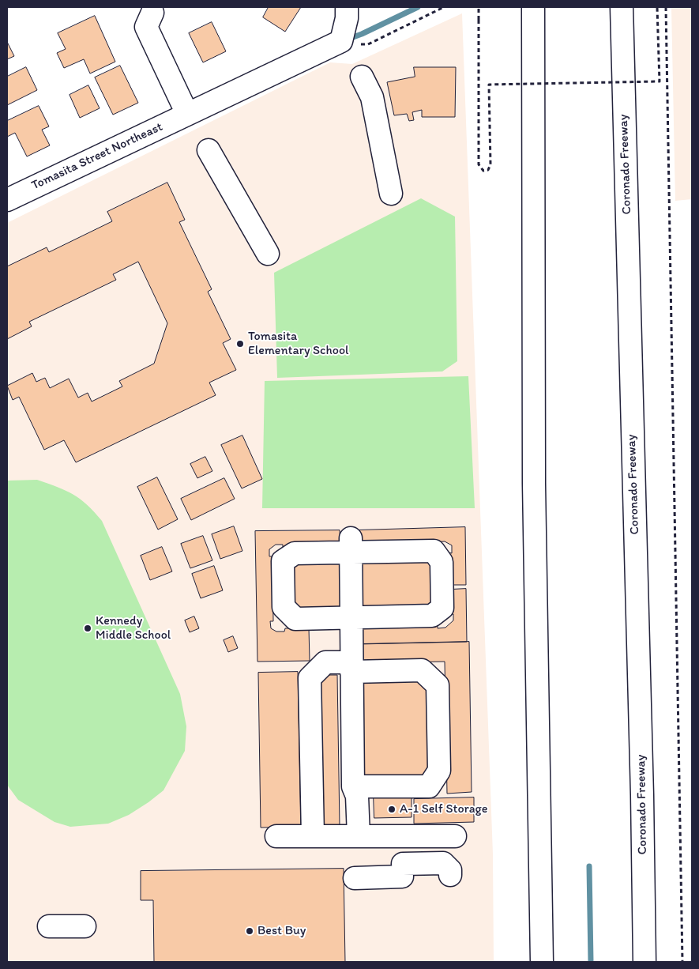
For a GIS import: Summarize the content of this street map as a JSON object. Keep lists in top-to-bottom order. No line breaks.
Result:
{"streets":{"main road":["Tomasita Street Northeast","Coronado Freeway"]},"places":["Tomasita Elementary School","Kennedy Middle School","A-1 Self Storage","Best Buy"]}
